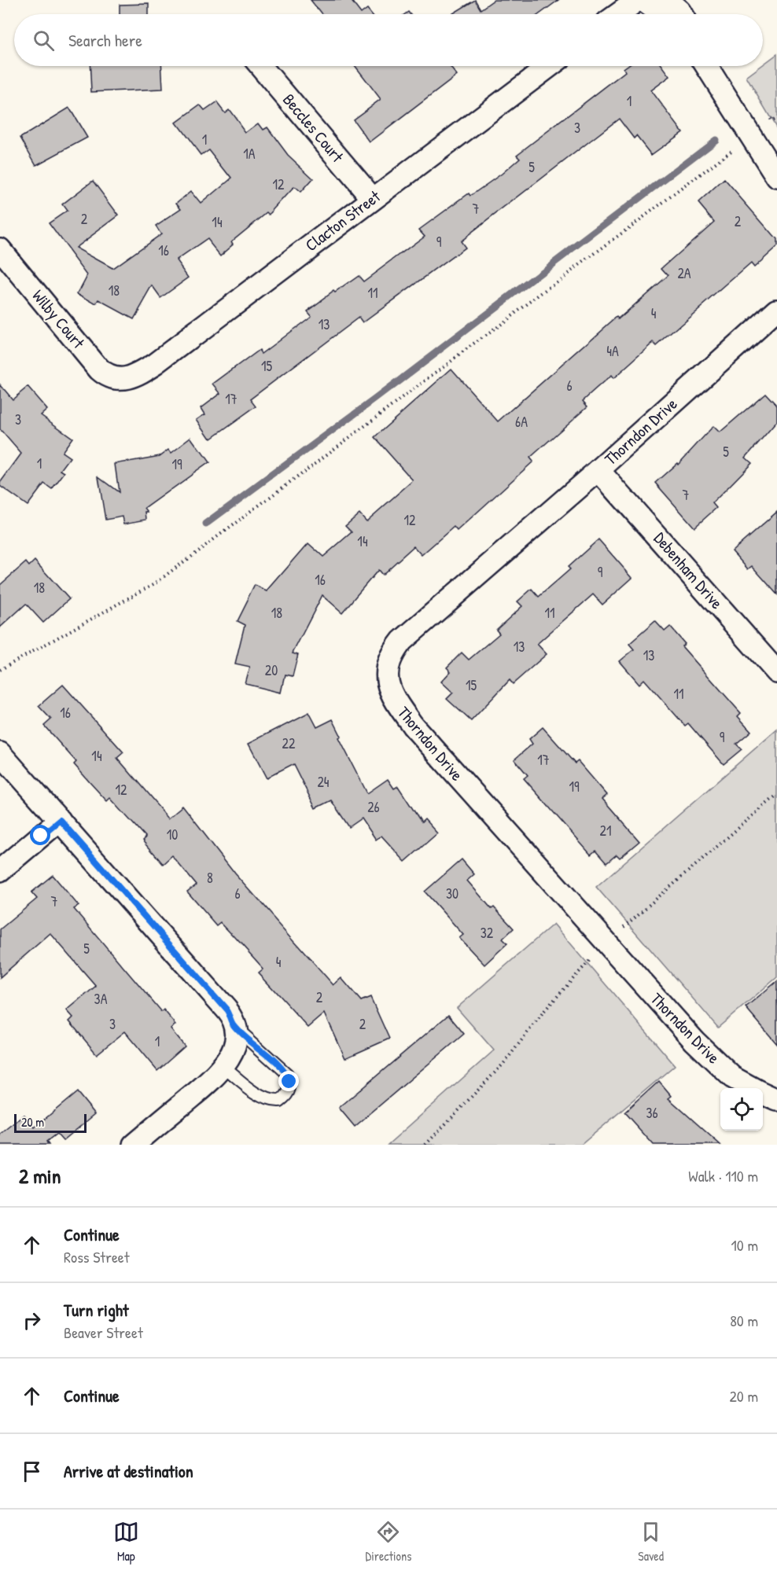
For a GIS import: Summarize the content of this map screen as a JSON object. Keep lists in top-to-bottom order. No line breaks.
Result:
{"streets":{"street":["Beccles Court","Clacton Street","Wilby Court","Thorndon Drive","Debenham Drive"]},"crossings":[["Beccles Court","Clacton Street"],["Clacton Street","Wilby Court"],["Thorndon Drive","Debenham Drive"]],"house_numbers":["1","3","1","1A","5","12","7","2","2","14","9","16","2A","18","11","4","13","4A","15","6","17","3","6A","5","1","19","7","12","14","9","16","18","18","11","13","13","20","15","11","16","9","22","14","17","24","19","12","26","21","10","8","6","30","7","32","5","4","2","3A","3","2","1","36"],"scale_bar":"20 m","page":{"search":"Search here","scale":"20 m","heading":["2 min","Walk · 110 m"],"list":[["Continue","Ross Street","10 m"],["Turn right","Beaver Street","80 m"],["Continue","20 m"],"Arrive at destination"],"nav":["Map","Directions","Saved"]}}
